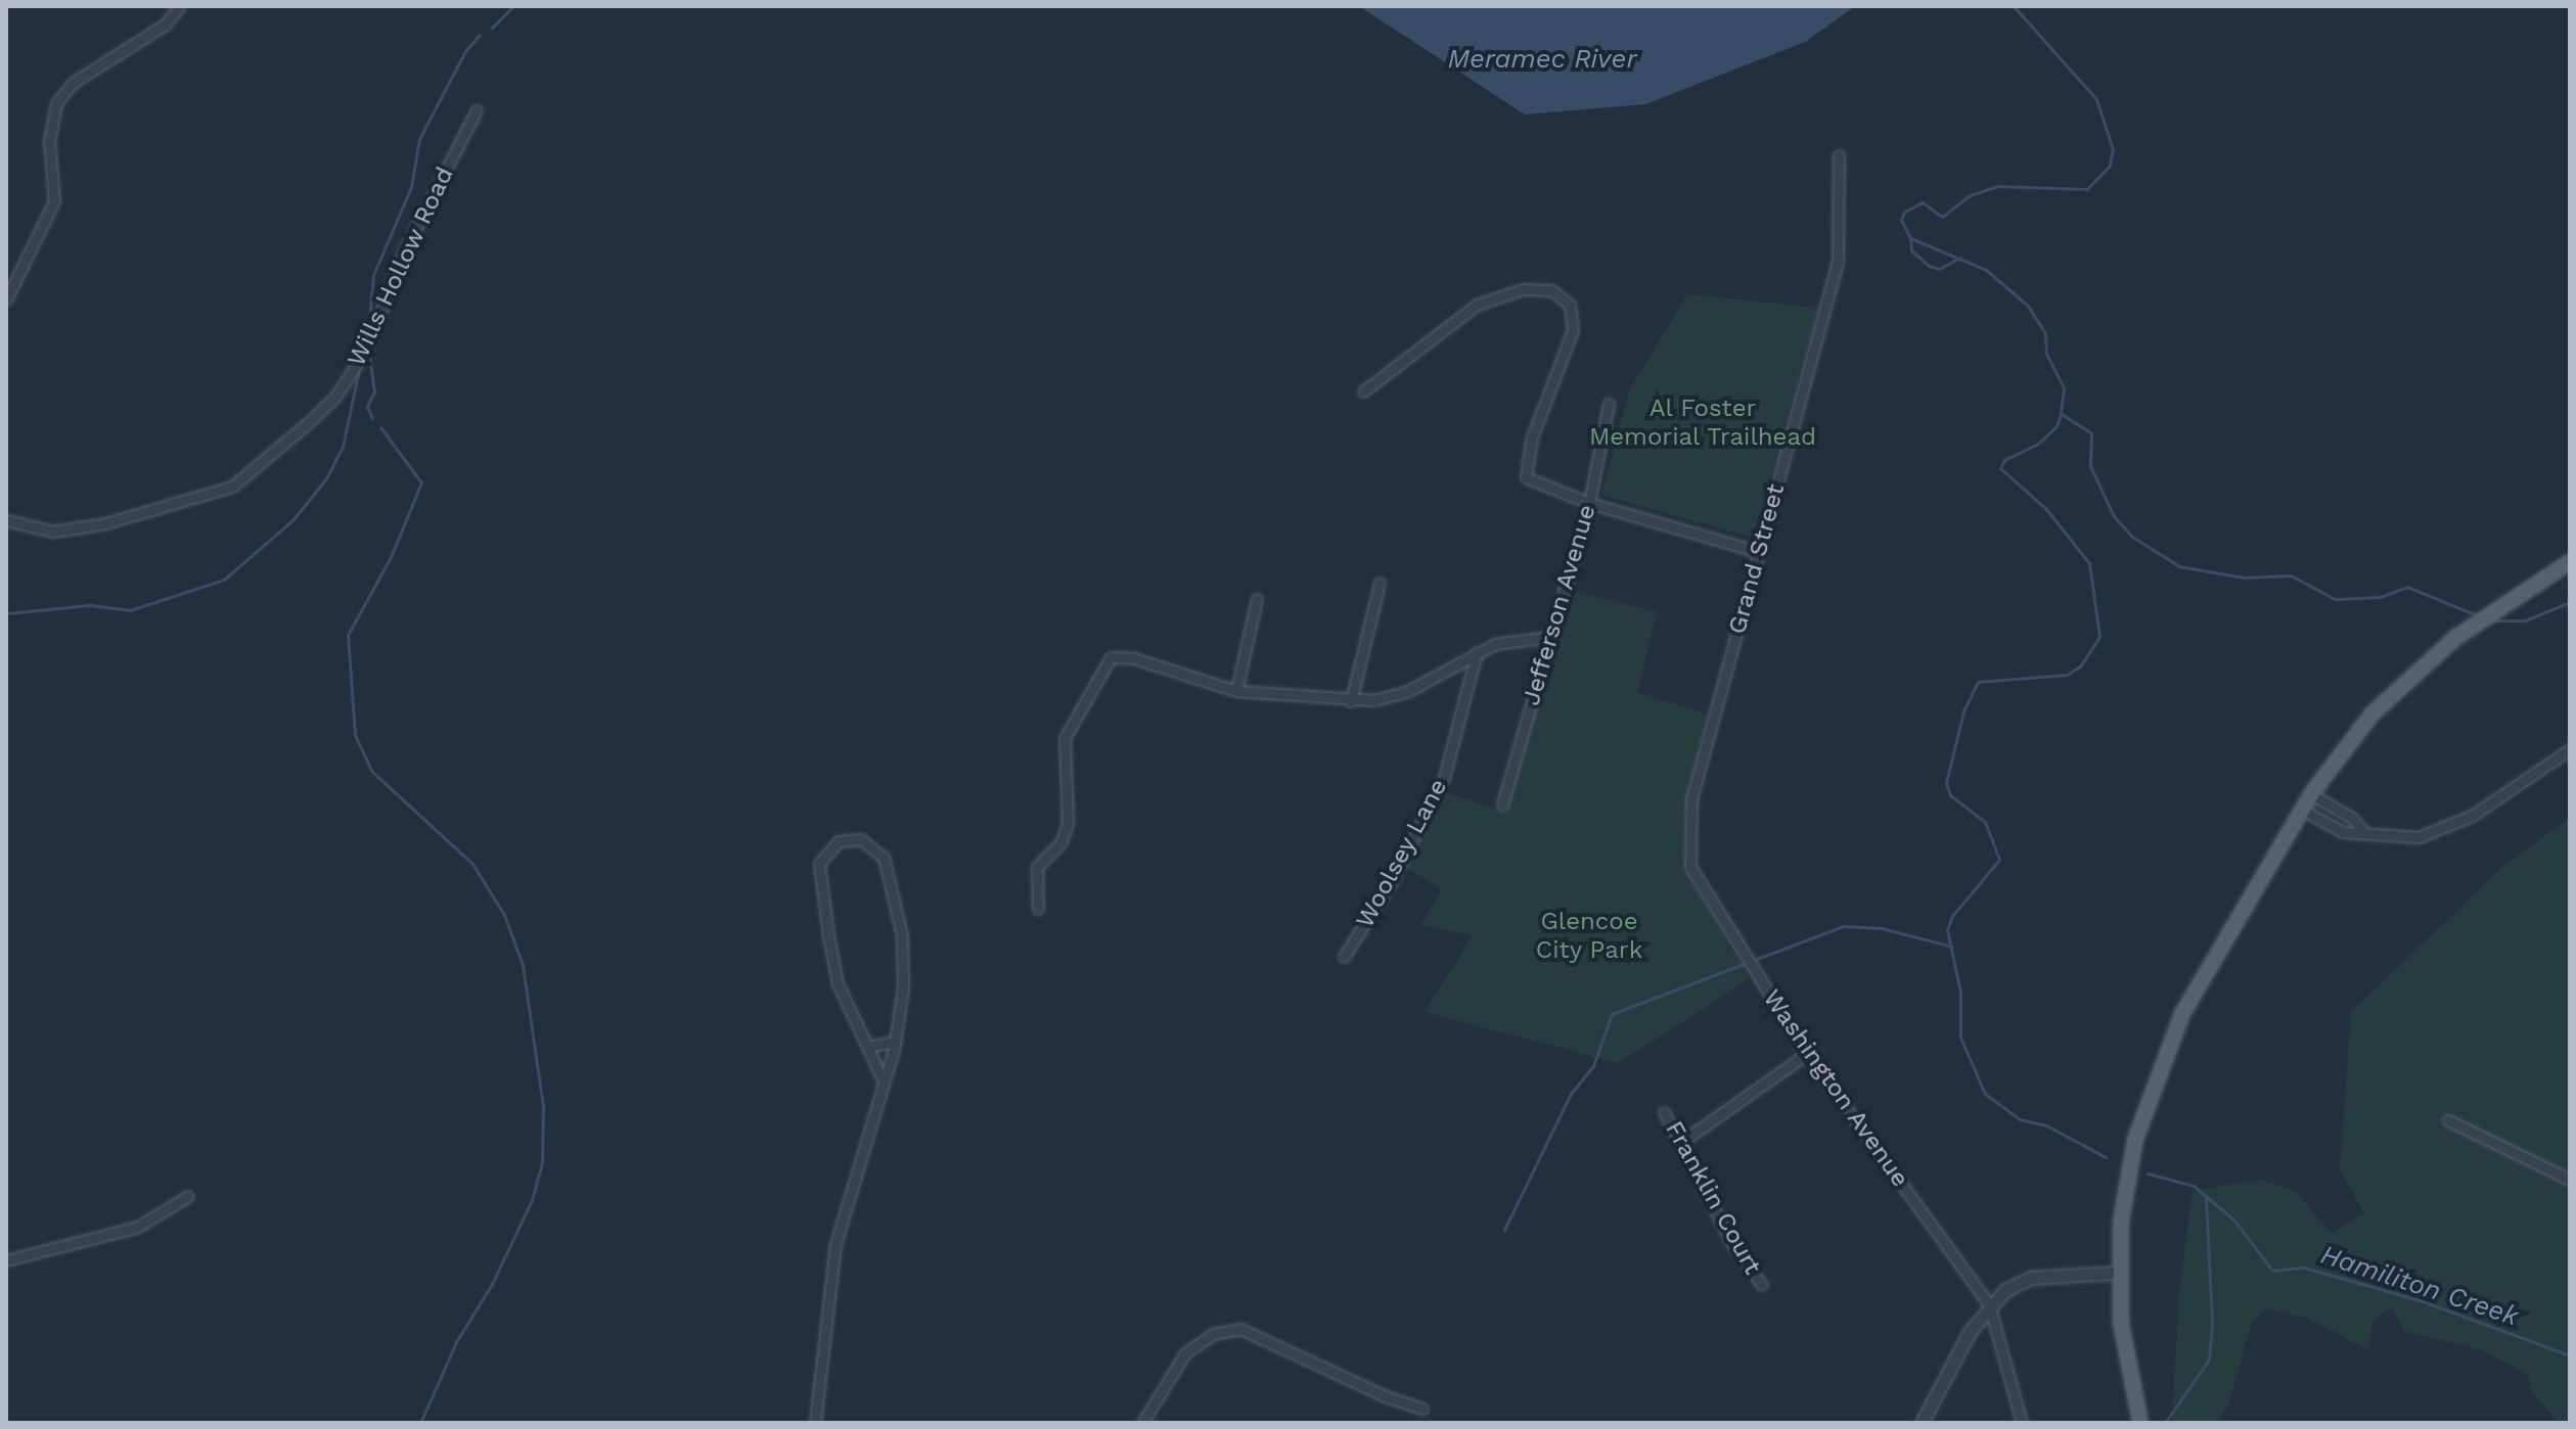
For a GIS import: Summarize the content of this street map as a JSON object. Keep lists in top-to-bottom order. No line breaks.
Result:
{"streets":{"street":["Wills Hollow Road","Grand Street","Jefferson Avenue","Woolsey Lane","Washington Avenue","Franklin Court"]},"crossings":[["Grand Street","Washington Avenue"]],"water":["Meramec River","Hamiliton Creek"],"parks":["Al Foster Memorial Trailhead","Glencoe City Park"]}
